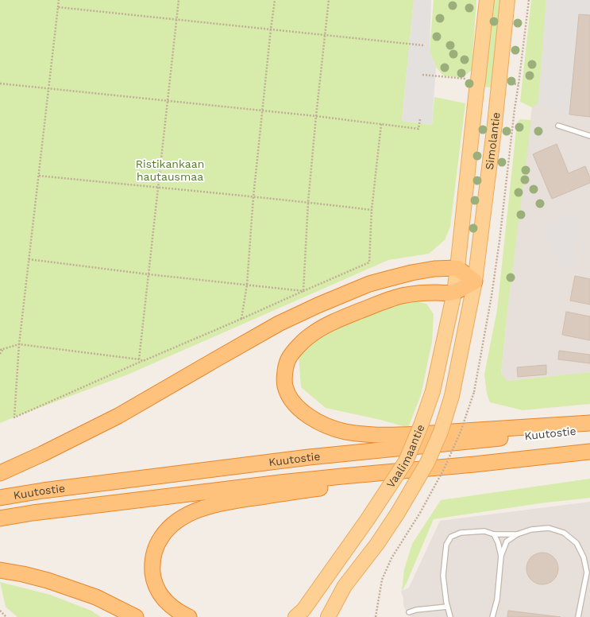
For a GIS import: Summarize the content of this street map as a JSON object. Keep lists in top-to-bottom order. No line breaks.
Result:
{"streets":{"highway":["Kuutostie"],"main road":["Simolantie","Vaalimaantie"]},"crossings":[["Simolantie","Vaalimaantie"]],"parks":["Ristikankaan hautausmaa"]}
